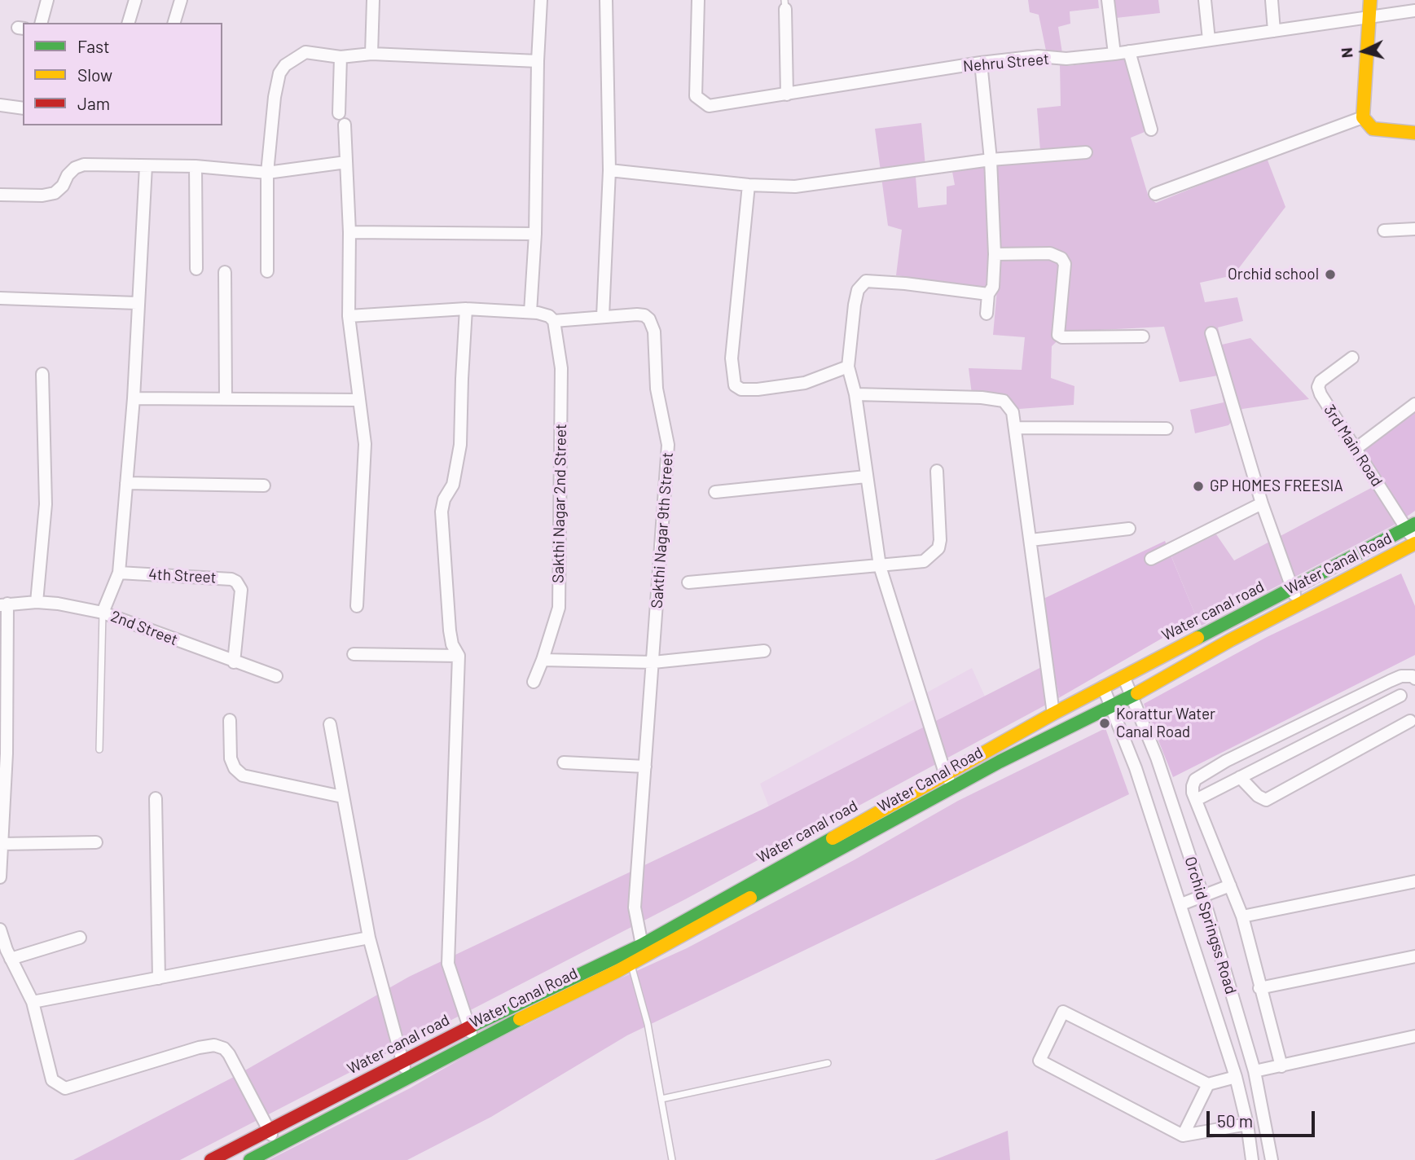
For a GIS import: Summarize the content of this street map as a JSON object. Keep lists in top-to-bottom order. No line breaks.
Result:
{"streets":{"main road":["Water Canal Road","Water canal road"],"street":["Nehru Street","3rd Main Road","Sakthi Nagar 2nd Street","Sakthi Nagar 9th Street","4th Street","2nd Street","Orchid Springss Road"]},"crossings":[["3rd Main Road","Water Canal Road"],["3rd Main Road","Water canal road"],["Sakthi Nagar 2nd Street","Sakthi Nagar 9th Street"],["Sakthi Nagar 9th Street","Water canal road"],["Water Canal Road","Orchid Springss Road"],["4th Street","2nd Street"],["Water canal road","Orchid Springss Road"]],"places":["Orchid school","GP HOMES FREESIA","Korattur Water Canal Road"],"legend":["Fast","Slow","Jam"],"scale_bar":"50 m","north":"left"}
